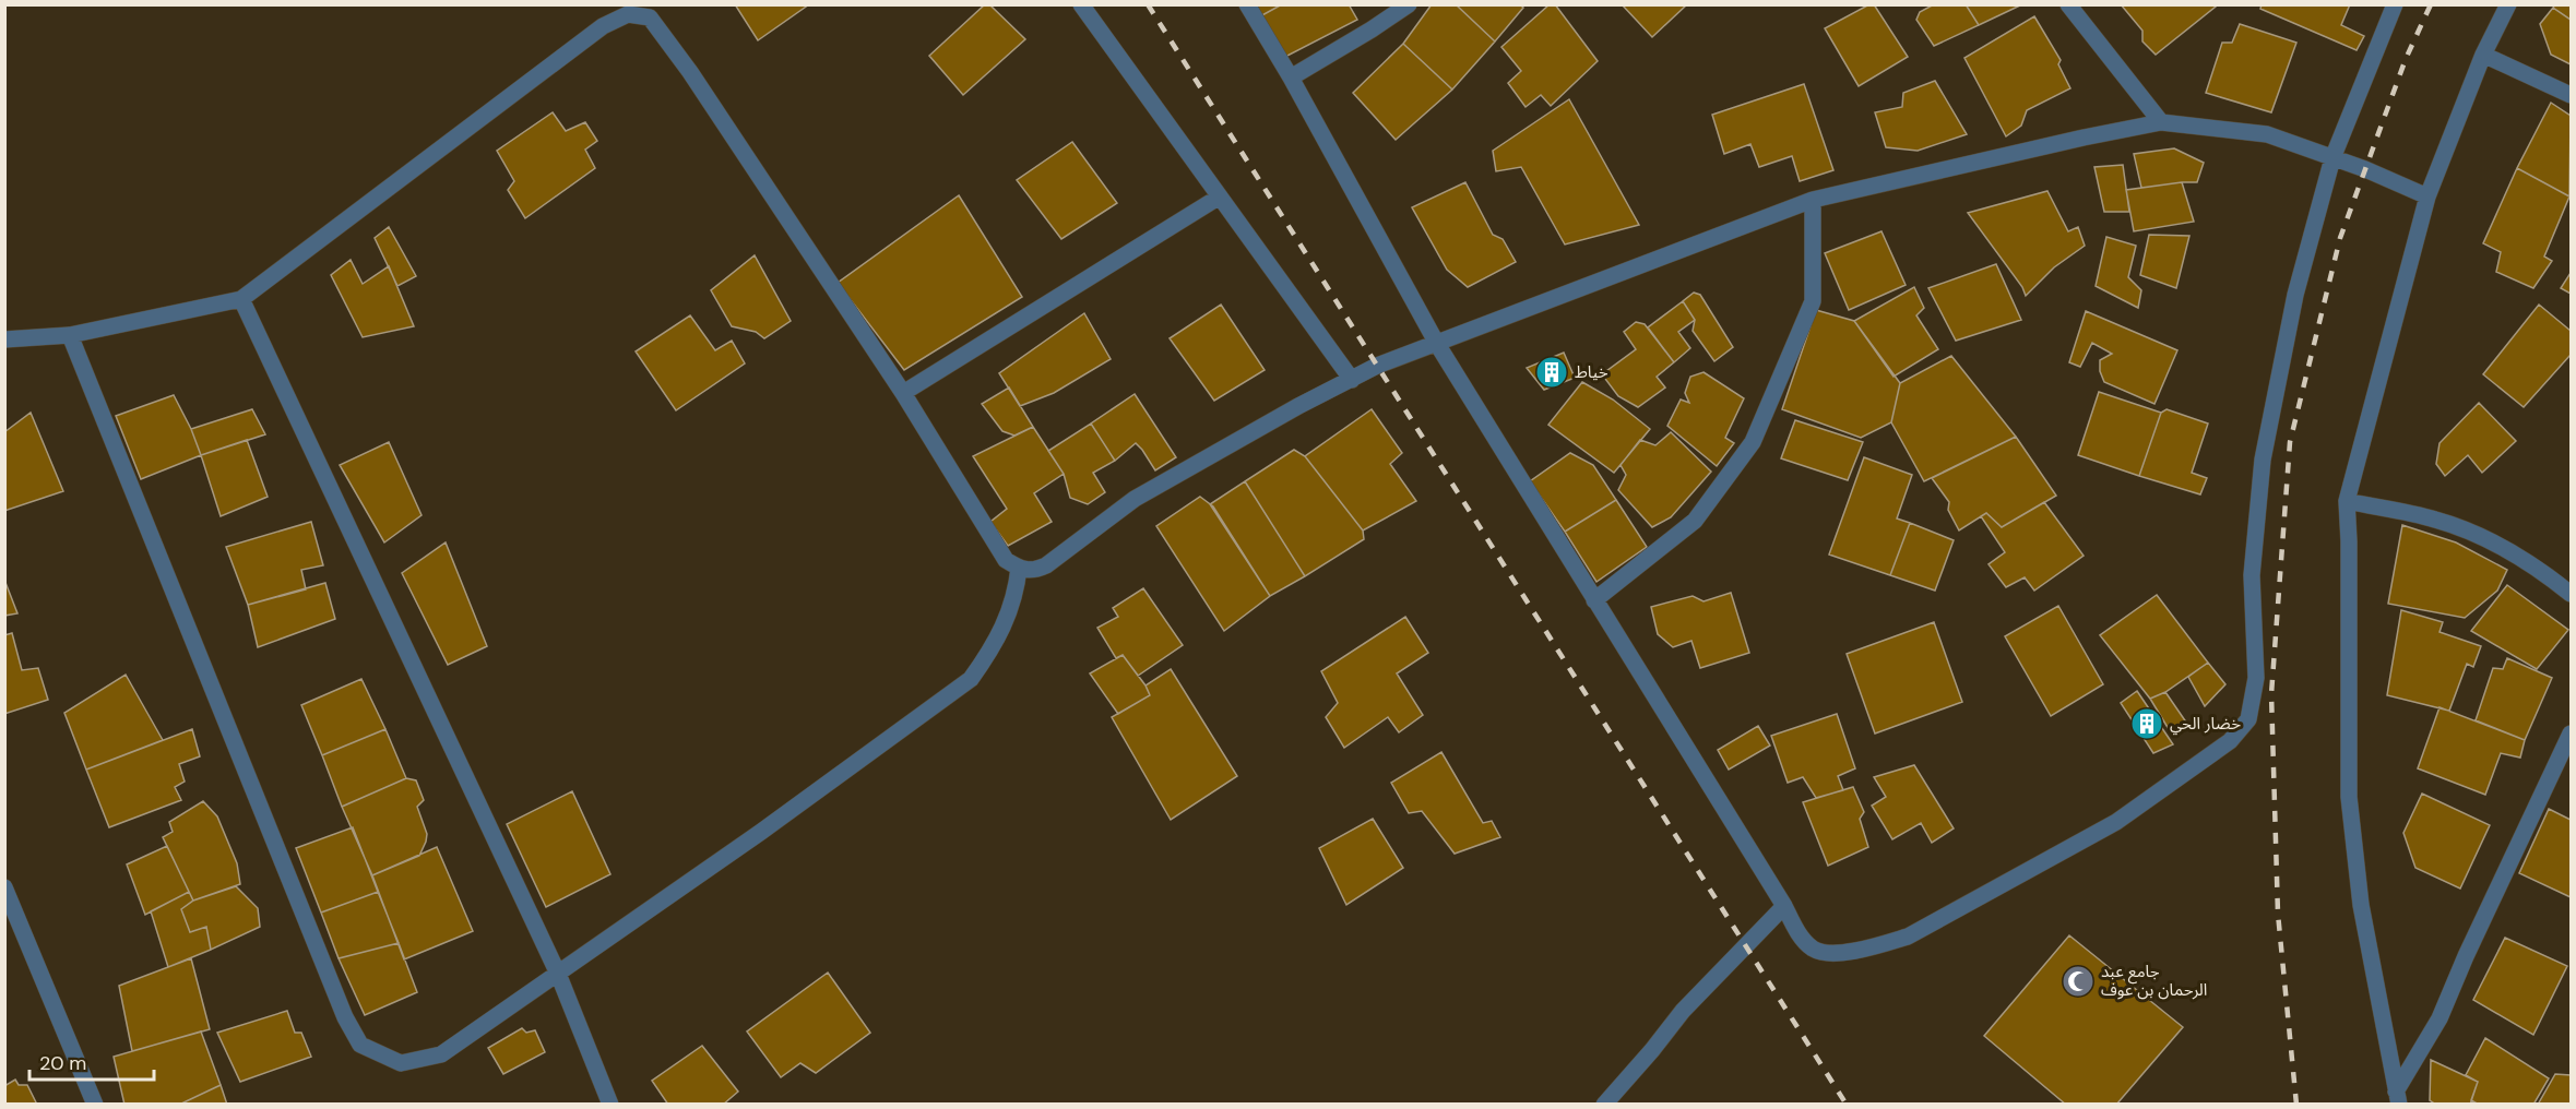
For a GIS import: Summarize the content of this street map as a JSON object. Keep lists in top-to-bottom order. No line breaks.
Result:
{"places":{"building":["خياط","خضار الحي"],"mosque":["جامع عبد الرحمان بن عوف"]},"scale_bar":"20 m"}
